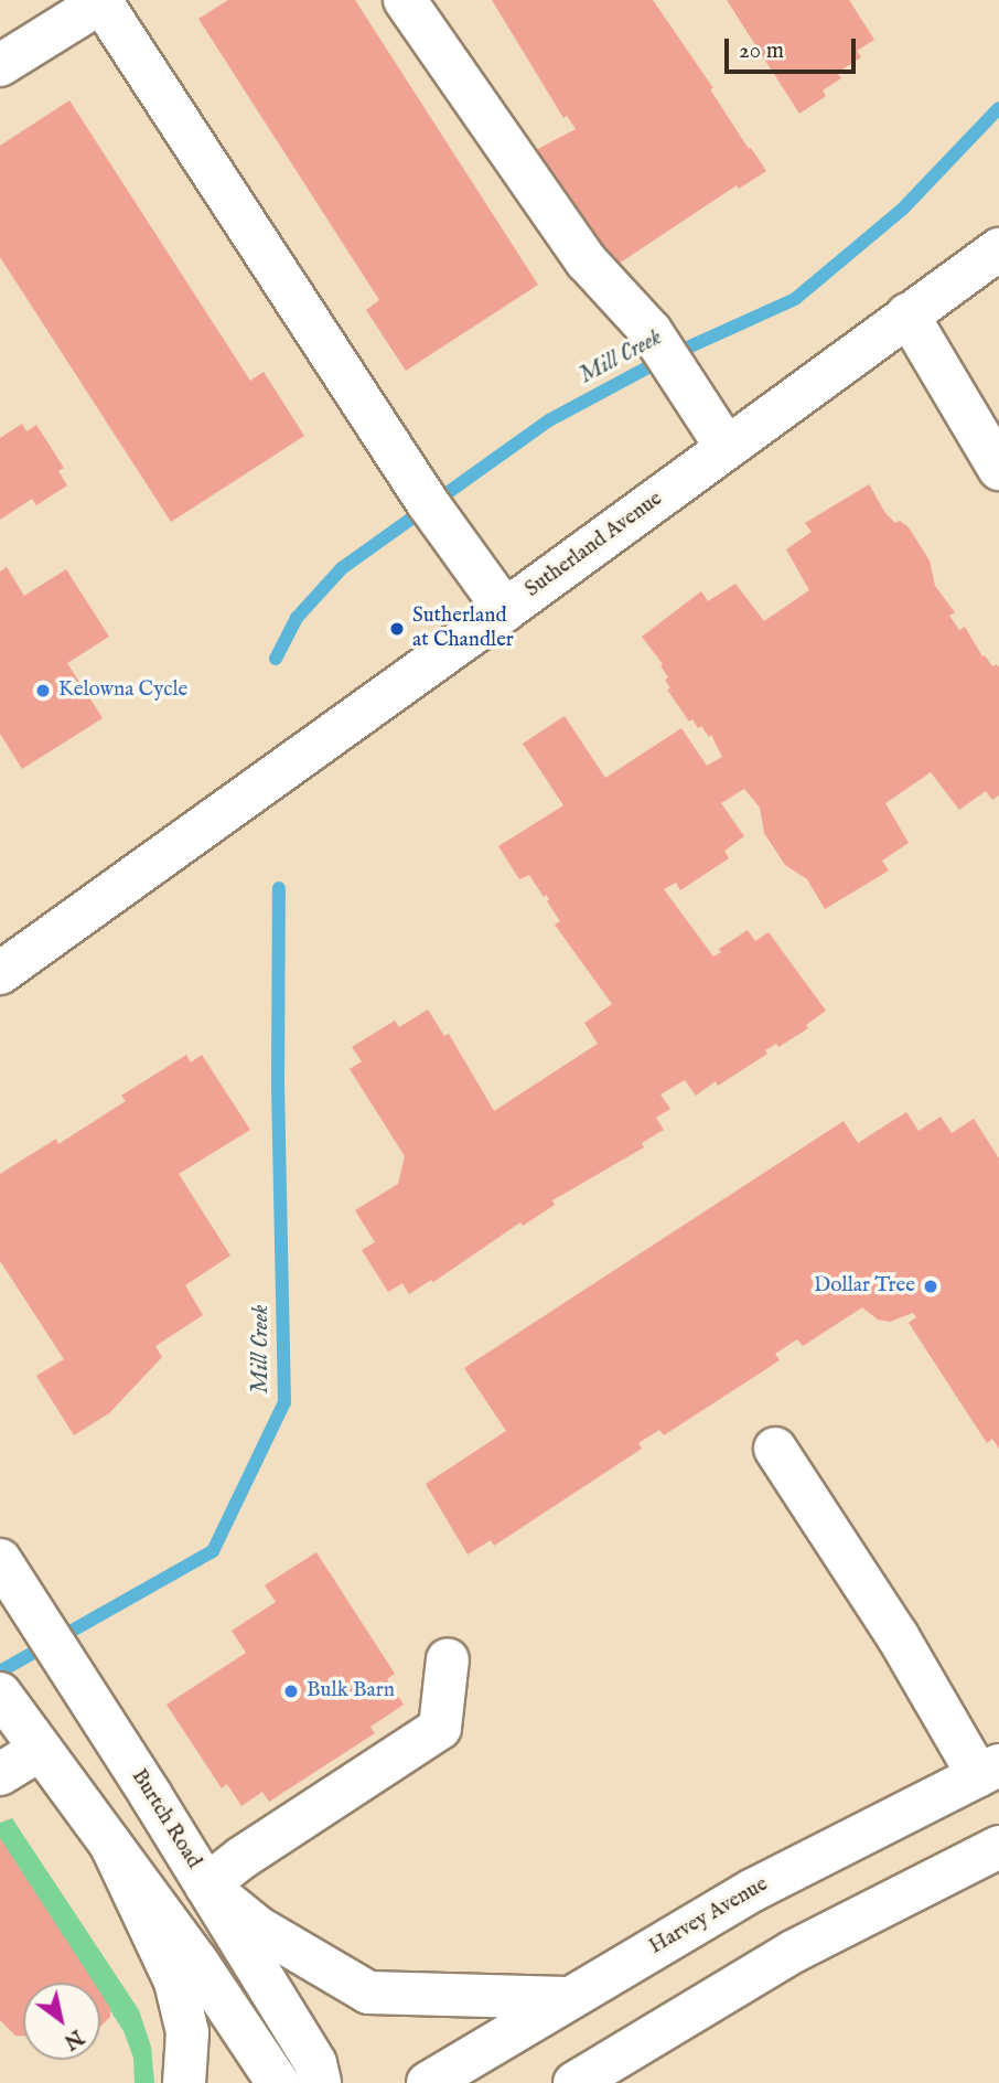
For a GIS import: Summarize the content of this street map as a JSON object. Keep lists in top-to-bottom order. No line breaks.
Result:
{"streets":{"main road":["Sutherland Avenue","Burtch Road","Harvey Avenue"]},"water":["Mill Creek"],"places":["Sutherland at Chandler","Kelowna Cycle","Dollar Tree","Bulk Barn"],"scale_bar":"20 m","north":"bottom right"}
